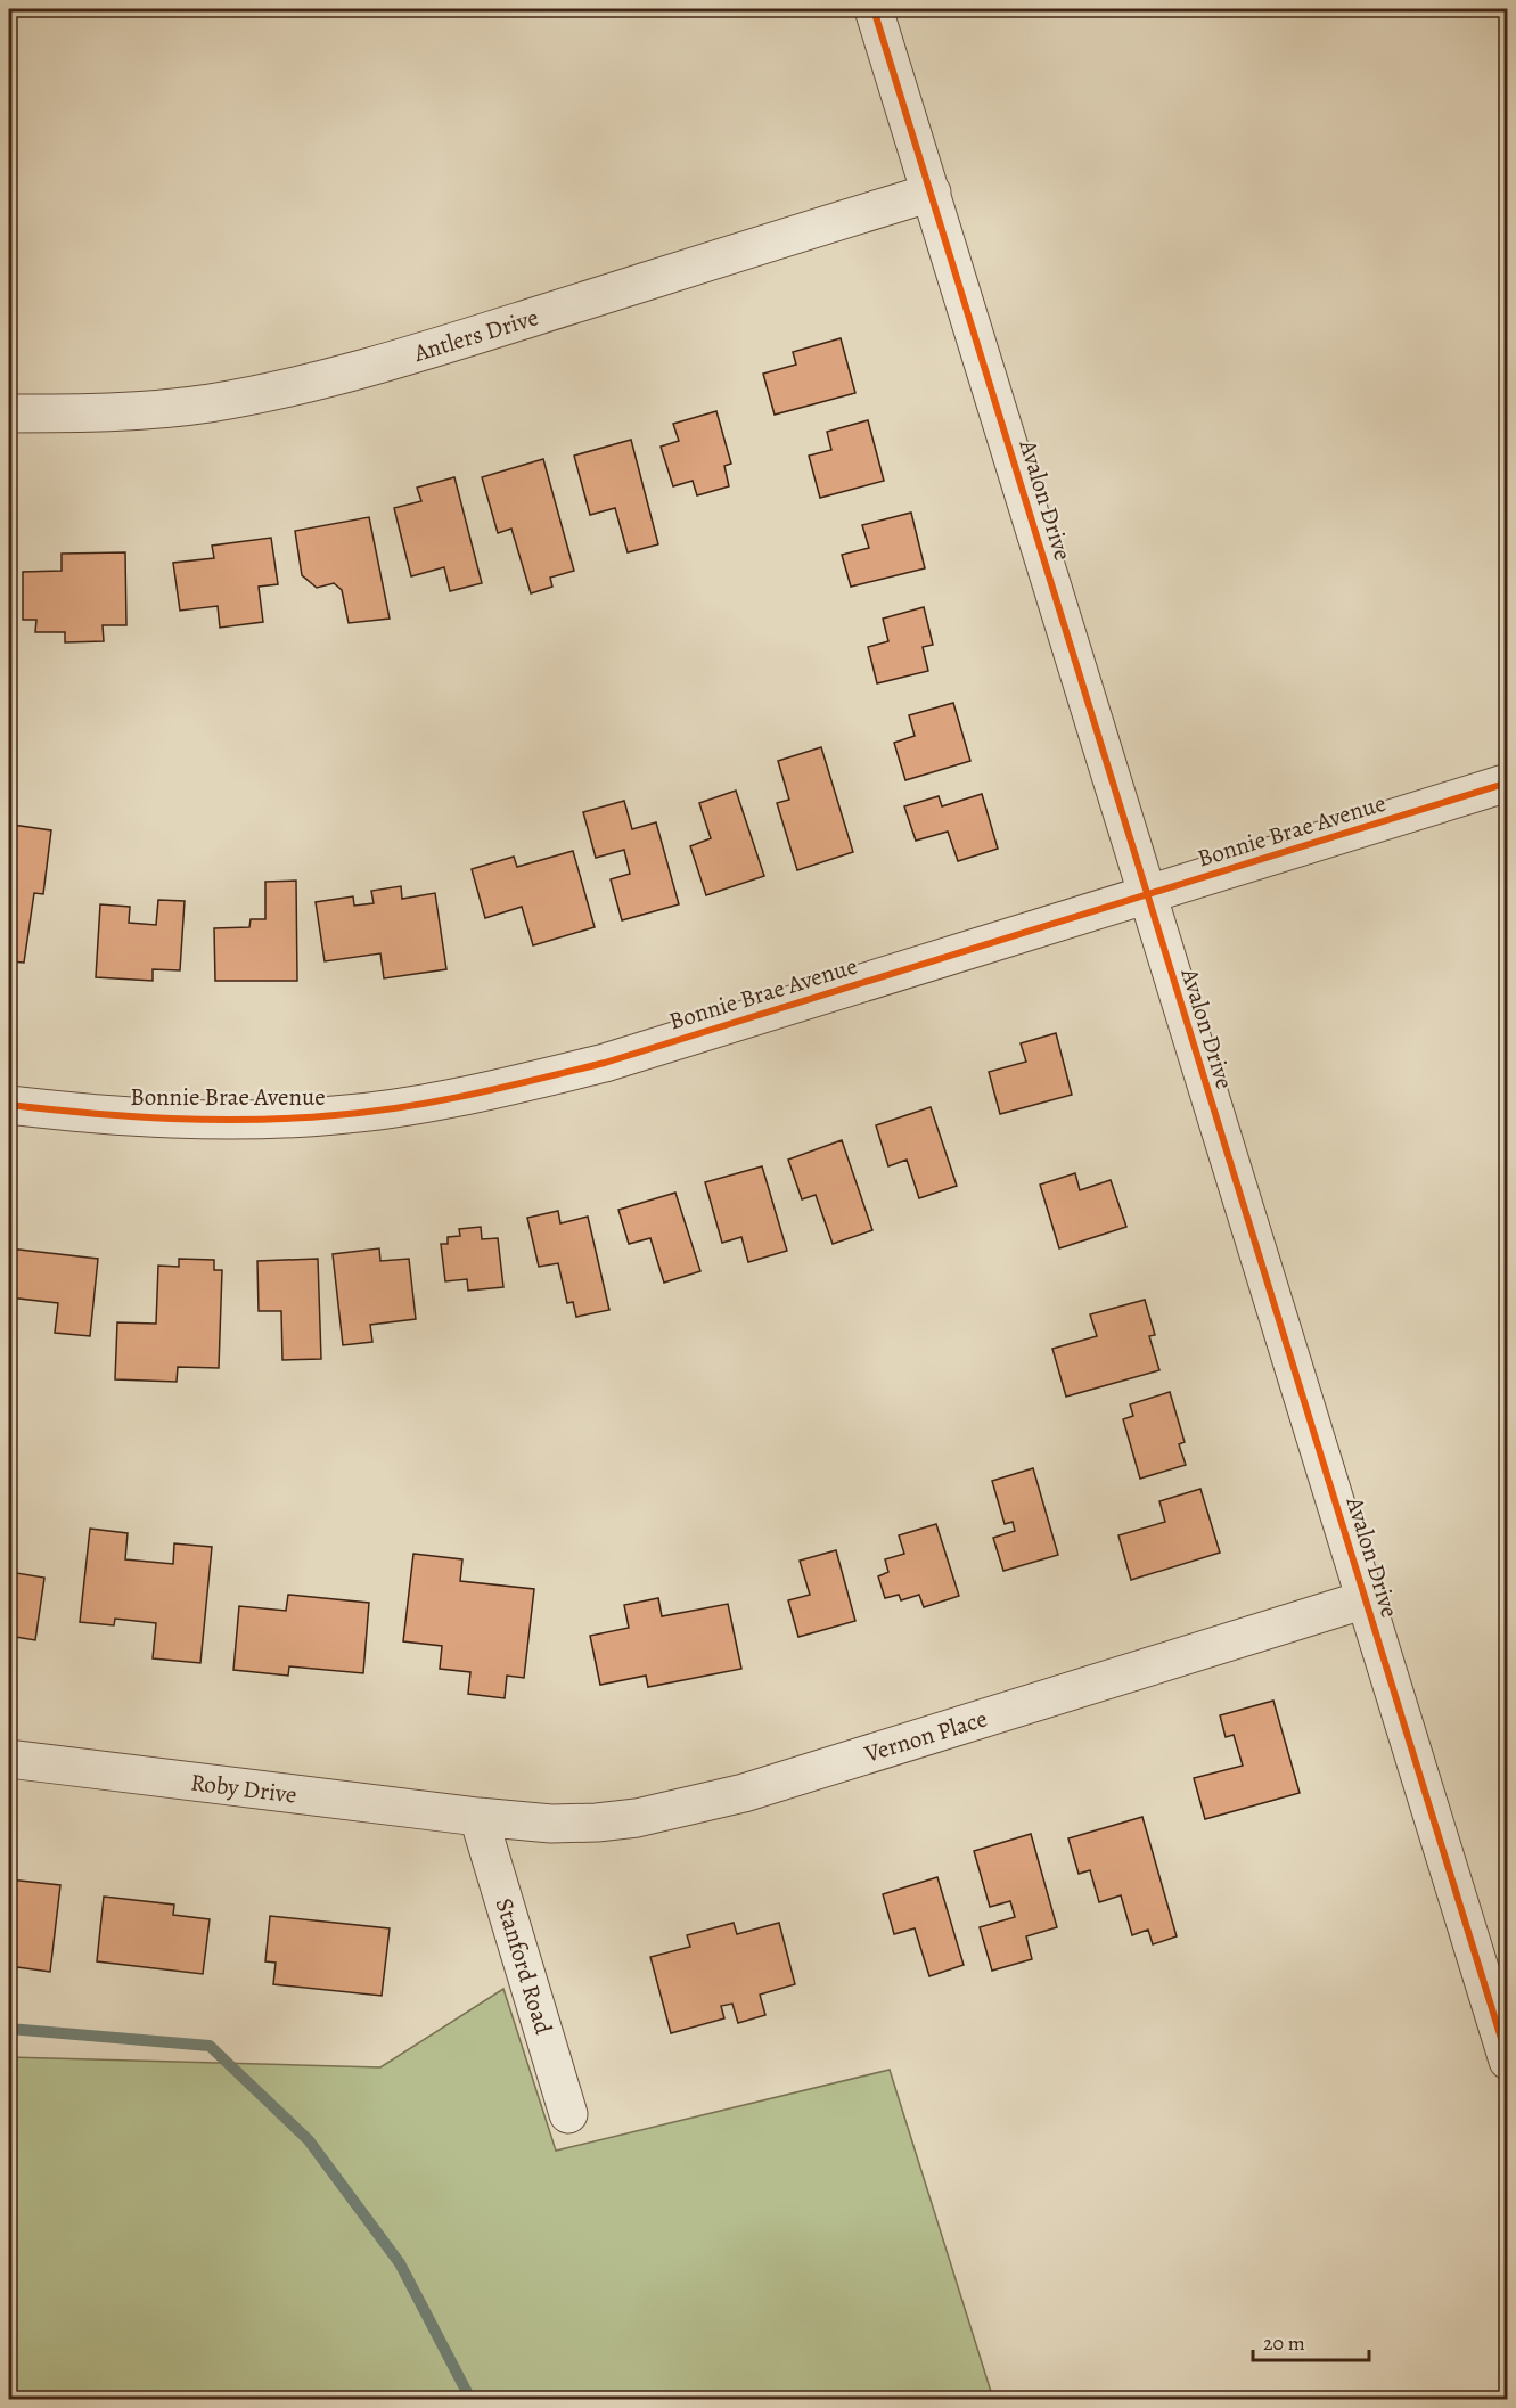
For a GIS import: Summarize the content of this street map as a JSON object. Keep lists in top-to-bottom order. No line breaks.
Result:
{"streets":{"street":["Antlers Drive","Avalon Drive","Bonnie Brae Avenue","Vernon Place","Roby Drive","Stanford Road"]},"crossings":[["Antlers Drive","Avalon Drive"],["Avalon Drive","Bonnie Brae Avenue"],["Avalon Drive","Vernon Place"],["Vernon Place","Roby Drive"],["Vernon Place","Stanford Road"],["Roby Drive","Stanford Road"]],"scale_bar":"20 m"}
